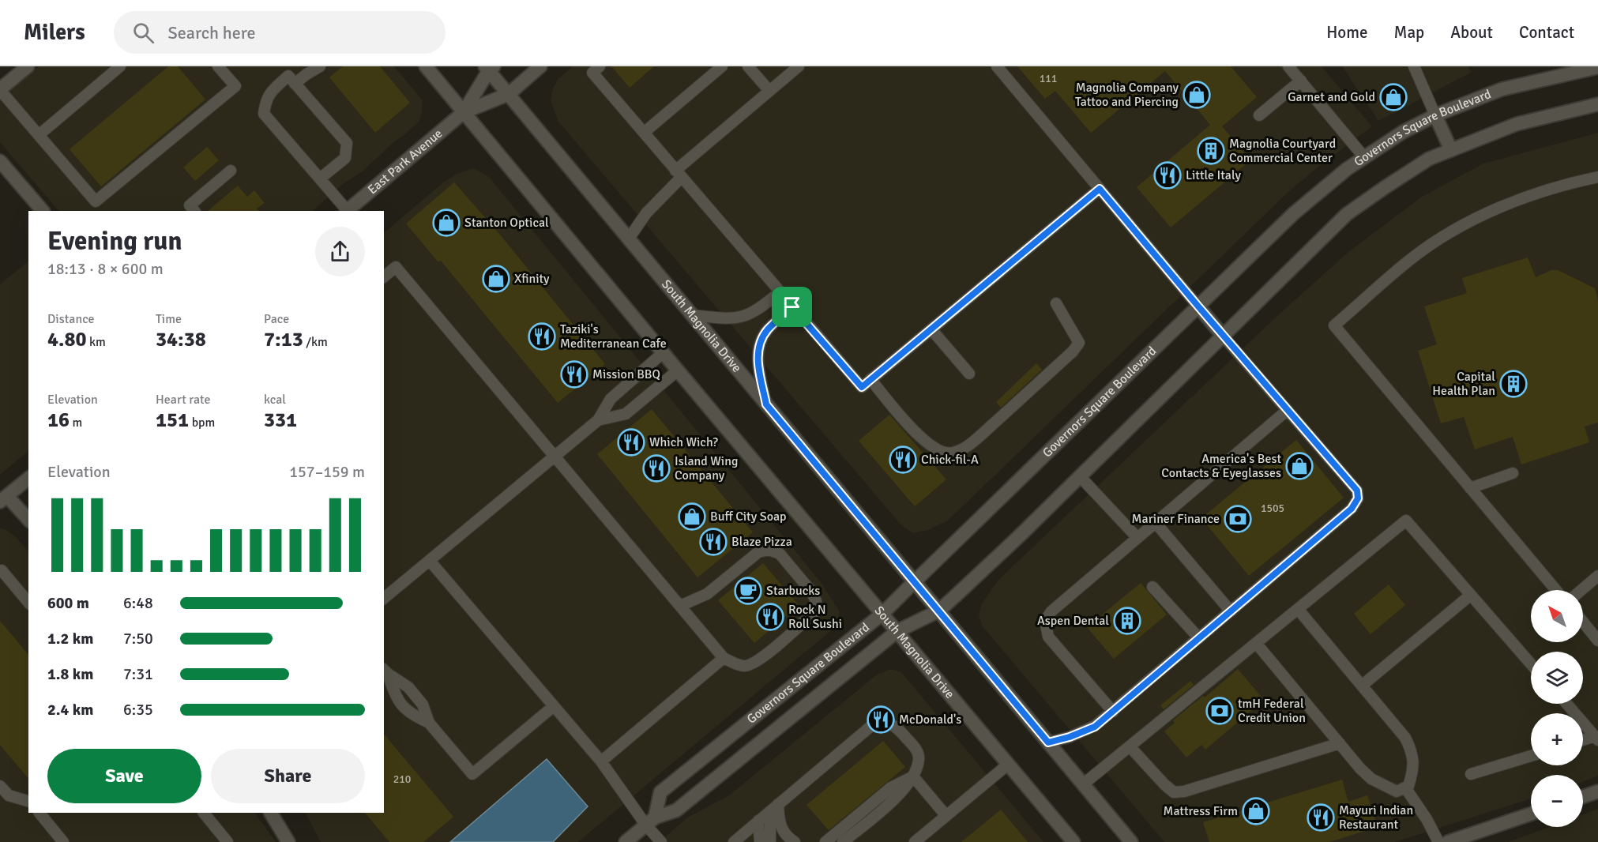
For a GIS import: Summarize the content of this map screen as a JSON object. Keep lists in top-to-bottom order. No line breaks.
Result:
{"streets":{"street":["Governors Square Boulevard","East Park Avenue","South Magnolia Drive"]},"crossings":[["Governors Square Boulevard","South Magnolia Drive"],["East Park Avenue","South Magnolia Drive"]],"places":{"shop":["Magnolia Company Tattoo and Piercing","Garnet and Gold","Stanton Optical","Xfinity","America's Best Contacts & Eyeglasses","Buff City Soap","Mattress Firm"],"building":["Magnolia Courtyard Commercial Center","Capital Health Plan","Aspen Dental"],"restaurant":["Little Italy","Taziki's Mediterranean Cafe","Mission BBQ","Which Wich?","Chick-fil-A","Island Wing Company","Blaze Pizza","Rock N Roll Sushi","McDonald's","Mayuri Indian Restaurant"],"bank":["Mariner Finance","tmH Federal Credit Union"],"cafe":["Starbucks"]},"house_numbers":["111","1505","210"],"north":"top left","page":{"header":"Milers","search":"Search here","nav":["Home","Map","About","Contact"],"heading":["Evening run","18:13 · 8 × 600 m"],"stats":[["Distance","4.80 km"],["Time","34:38"],["Pace","7:13 /km"],["Elevation","16 m"],["Heart rate","151 bpm"],["kcal","331"]],"chart":["Elevation","157–159 m"],"list":[{"name":"600 m","note":"6:48"},{"name":"1.2 km","note":"7:50"},{"name":"1.8 km","note":"7:31"},{"name":"2.4 km","note":"6:35"}],"map_buttons":["+","−"],"buttons":["Save","Share"]}}
